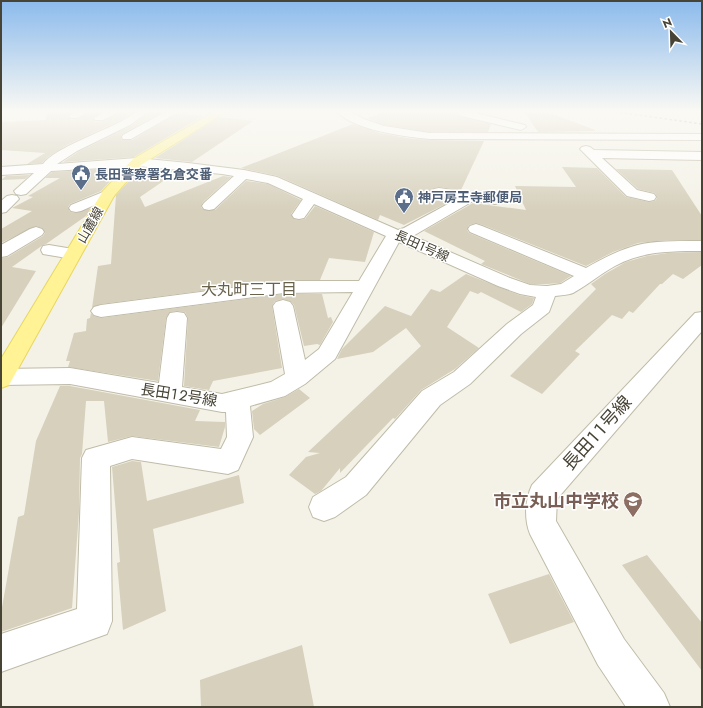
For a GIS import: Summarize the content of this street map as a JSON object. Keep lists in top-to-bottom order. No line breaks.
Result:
{"streets":{"main road":["山麓線"],"street":["長田1号線","長田１２号線","長田１１号線"]},"crossings":[["山麓線","長田1号線"],["山麓線","長田１２号線"],["長田1号線","長田１２号線"]],"districts":["大丸町三丁目"],"places":{"public building":["長田警察署名倉交番","神戸房王寺郵便局"],"school or university":["市立丸山中学校"]},"north":"top left"}
